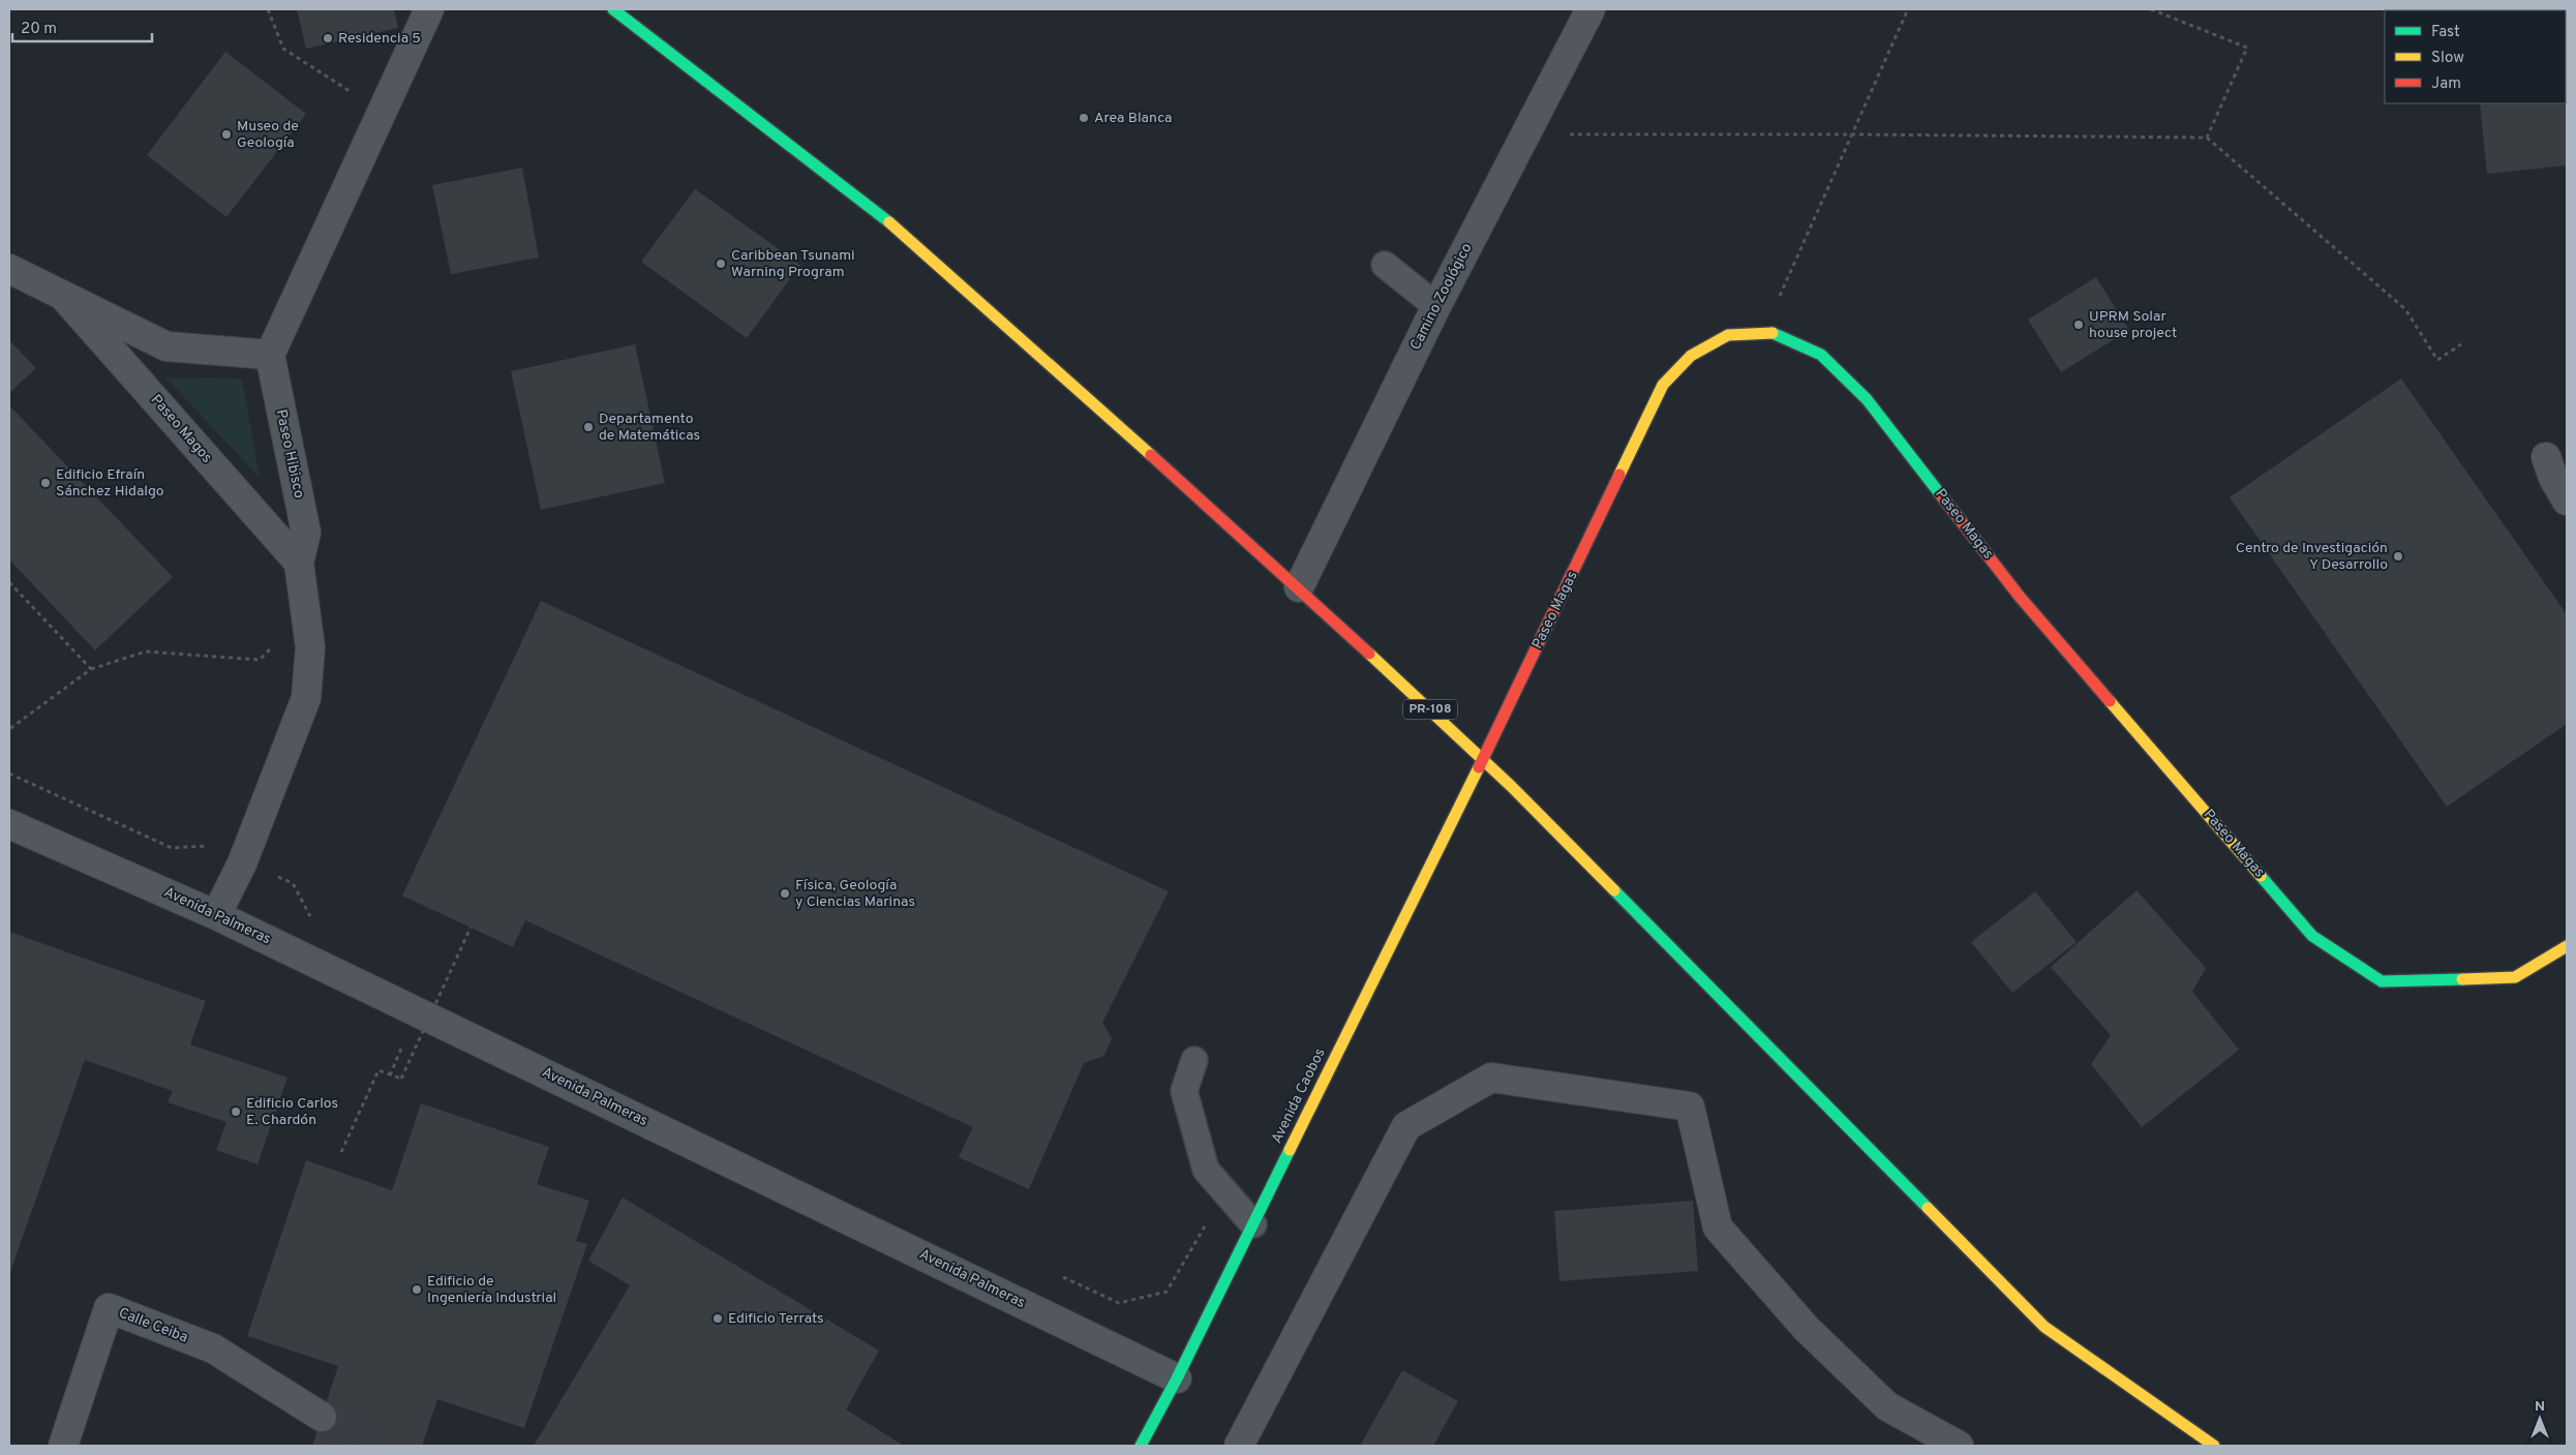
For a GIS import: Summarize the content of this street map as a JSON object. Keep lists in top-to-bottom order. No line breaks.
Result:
{"streets":{"street":["Camino Zoológico","Paseo Magos","Paseo Hibisco","Paseo Magas","PR-108","Avenida Palmeras","Avenida Caobos","Calle Ceiba"]},"crossings":[["Camino Zoológico","PR-108"],["Paseo Magos","Paseo Hibisco"],["Paseo Hibisco","Avenida Palmeras"],["Paseo Magas","PR-108"],["Paseo Magas","Avenida Caobos"],["PR-108","Avenida Caobos"],["Avenida Palmeras","Avenida Caobos"]],"places":["Residencia 5","Area Blanca","Museo de Geología","Caribbean Tsunami Warning Program","UPRM Solar house project","Departamento de Matemáticas","Edificio Efraín Sánchez Hidalgo","Centro de Investigación Y Desarrollo","Física, Geología y Ciencias Marinas","Edificio Carlos E. Chardón","Edificio de Ingeniería Industrial","Edificio Terrats"],"legend":["Fast","Slow","Jam"],"scale_bar":"20 m","north":"top"}
